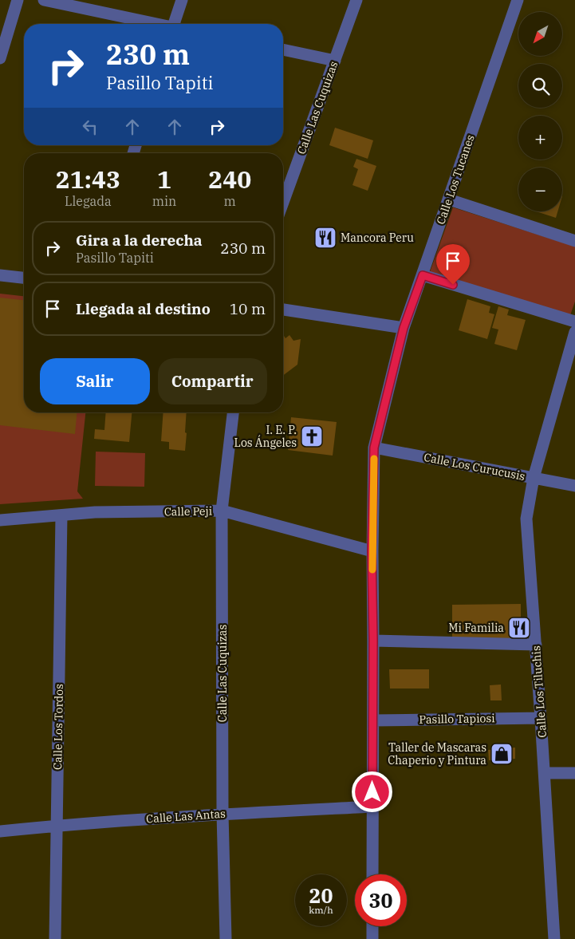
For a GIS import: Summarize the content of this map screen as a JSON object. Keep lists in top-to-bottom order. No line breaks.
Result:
{"streets":{"street":["Calle Las Cuquizas","Calle Los Tucanes","Calle Los Curucusis","Calle Peji","Calle Los Tiluchis","Pasillo Tapiosi","Calle Los Tordos","Calle Las Antas"]},"crossings":[["Calle Las Cuquizas","Calle Peji"],["Calle Las Cuquizas","Calle Las Antas"],["Calle Los Tucanes","Calle Los Curucusis"],["Calle Los Tucanes","Calle Peji"],["Calle Los Tucanes","Pasillo Tapiosi"],["Calle Los Tucanes","Calle Las Antas"],["Calle Los Curucusis","Calle Los Tiluchis"],["Calle Peji","Calle Los Tordos"],["Calle Los Tiluchis","Pasillo Tapiosi"],["Calle Los Tordos","Calle Las Antas"]],"places":{"restaurant":["Mancora Peru","Mi Familia"],"church":["I. E. P. Los Ángeles"],"shop":["Taller de Mascaras Chaperio y Pintura"]},"north":"bottom left","page":{"map_buttons":["+","−"],"turn":["230 m","Pasillo Tapiti"],"eta":["21:43","Llegada","1","min","240","m"],"list":[{"name":"Gira a la derecha","note":"Pasillo Tapiti","value":"230 m"},{"name":"Llegada al destino","value":"10 m"}],"buttons":["Salir","Compartir"],"speed":"20 km/h","limit":"30"}}
